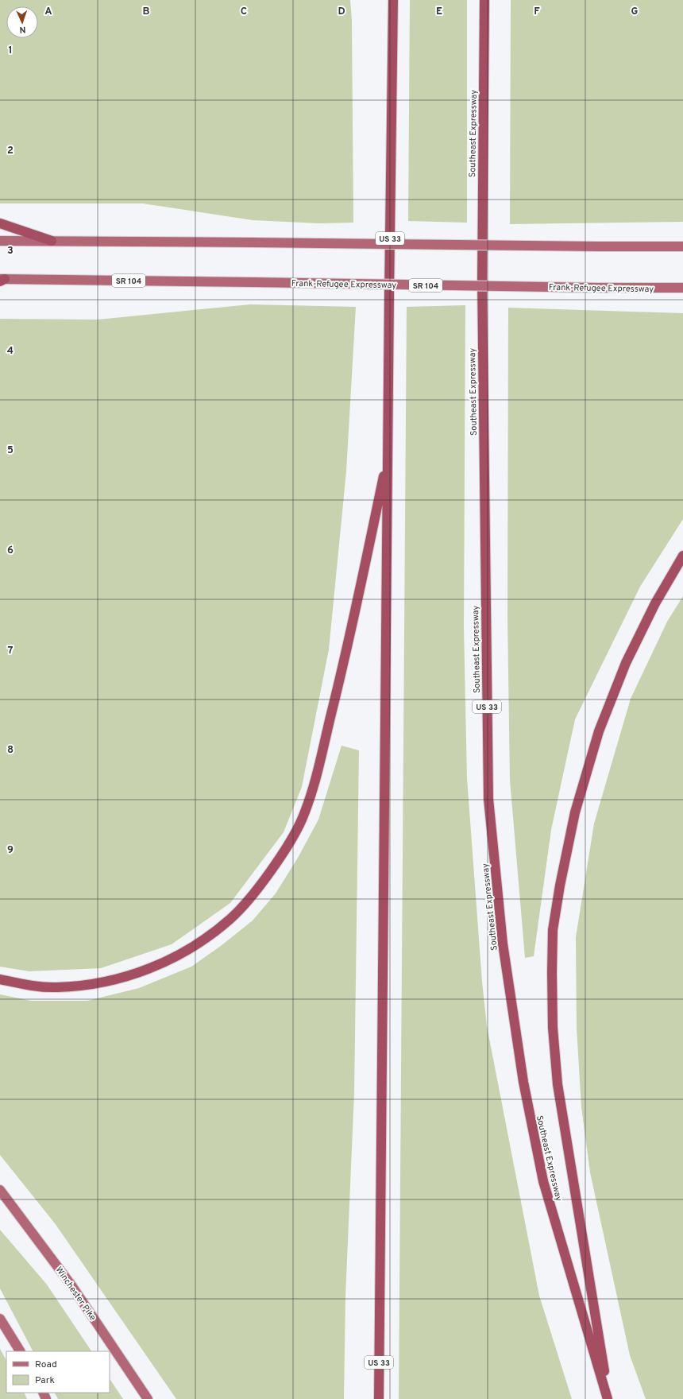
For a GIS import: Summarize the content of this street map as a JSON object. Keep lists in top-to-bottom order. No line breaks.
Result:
{"streets":{"highway":["Southeast Expressway","US 33"],"main road":["SR 104","Frank-Refugee Expressway","Winchester Pike"]},"legend":["Road","Park"],"north":"bottom","grid":{"columns":["A","B","C","D","E","F","G"],"rows":["1","2","3","4","5","6","7","8","9"]}}
